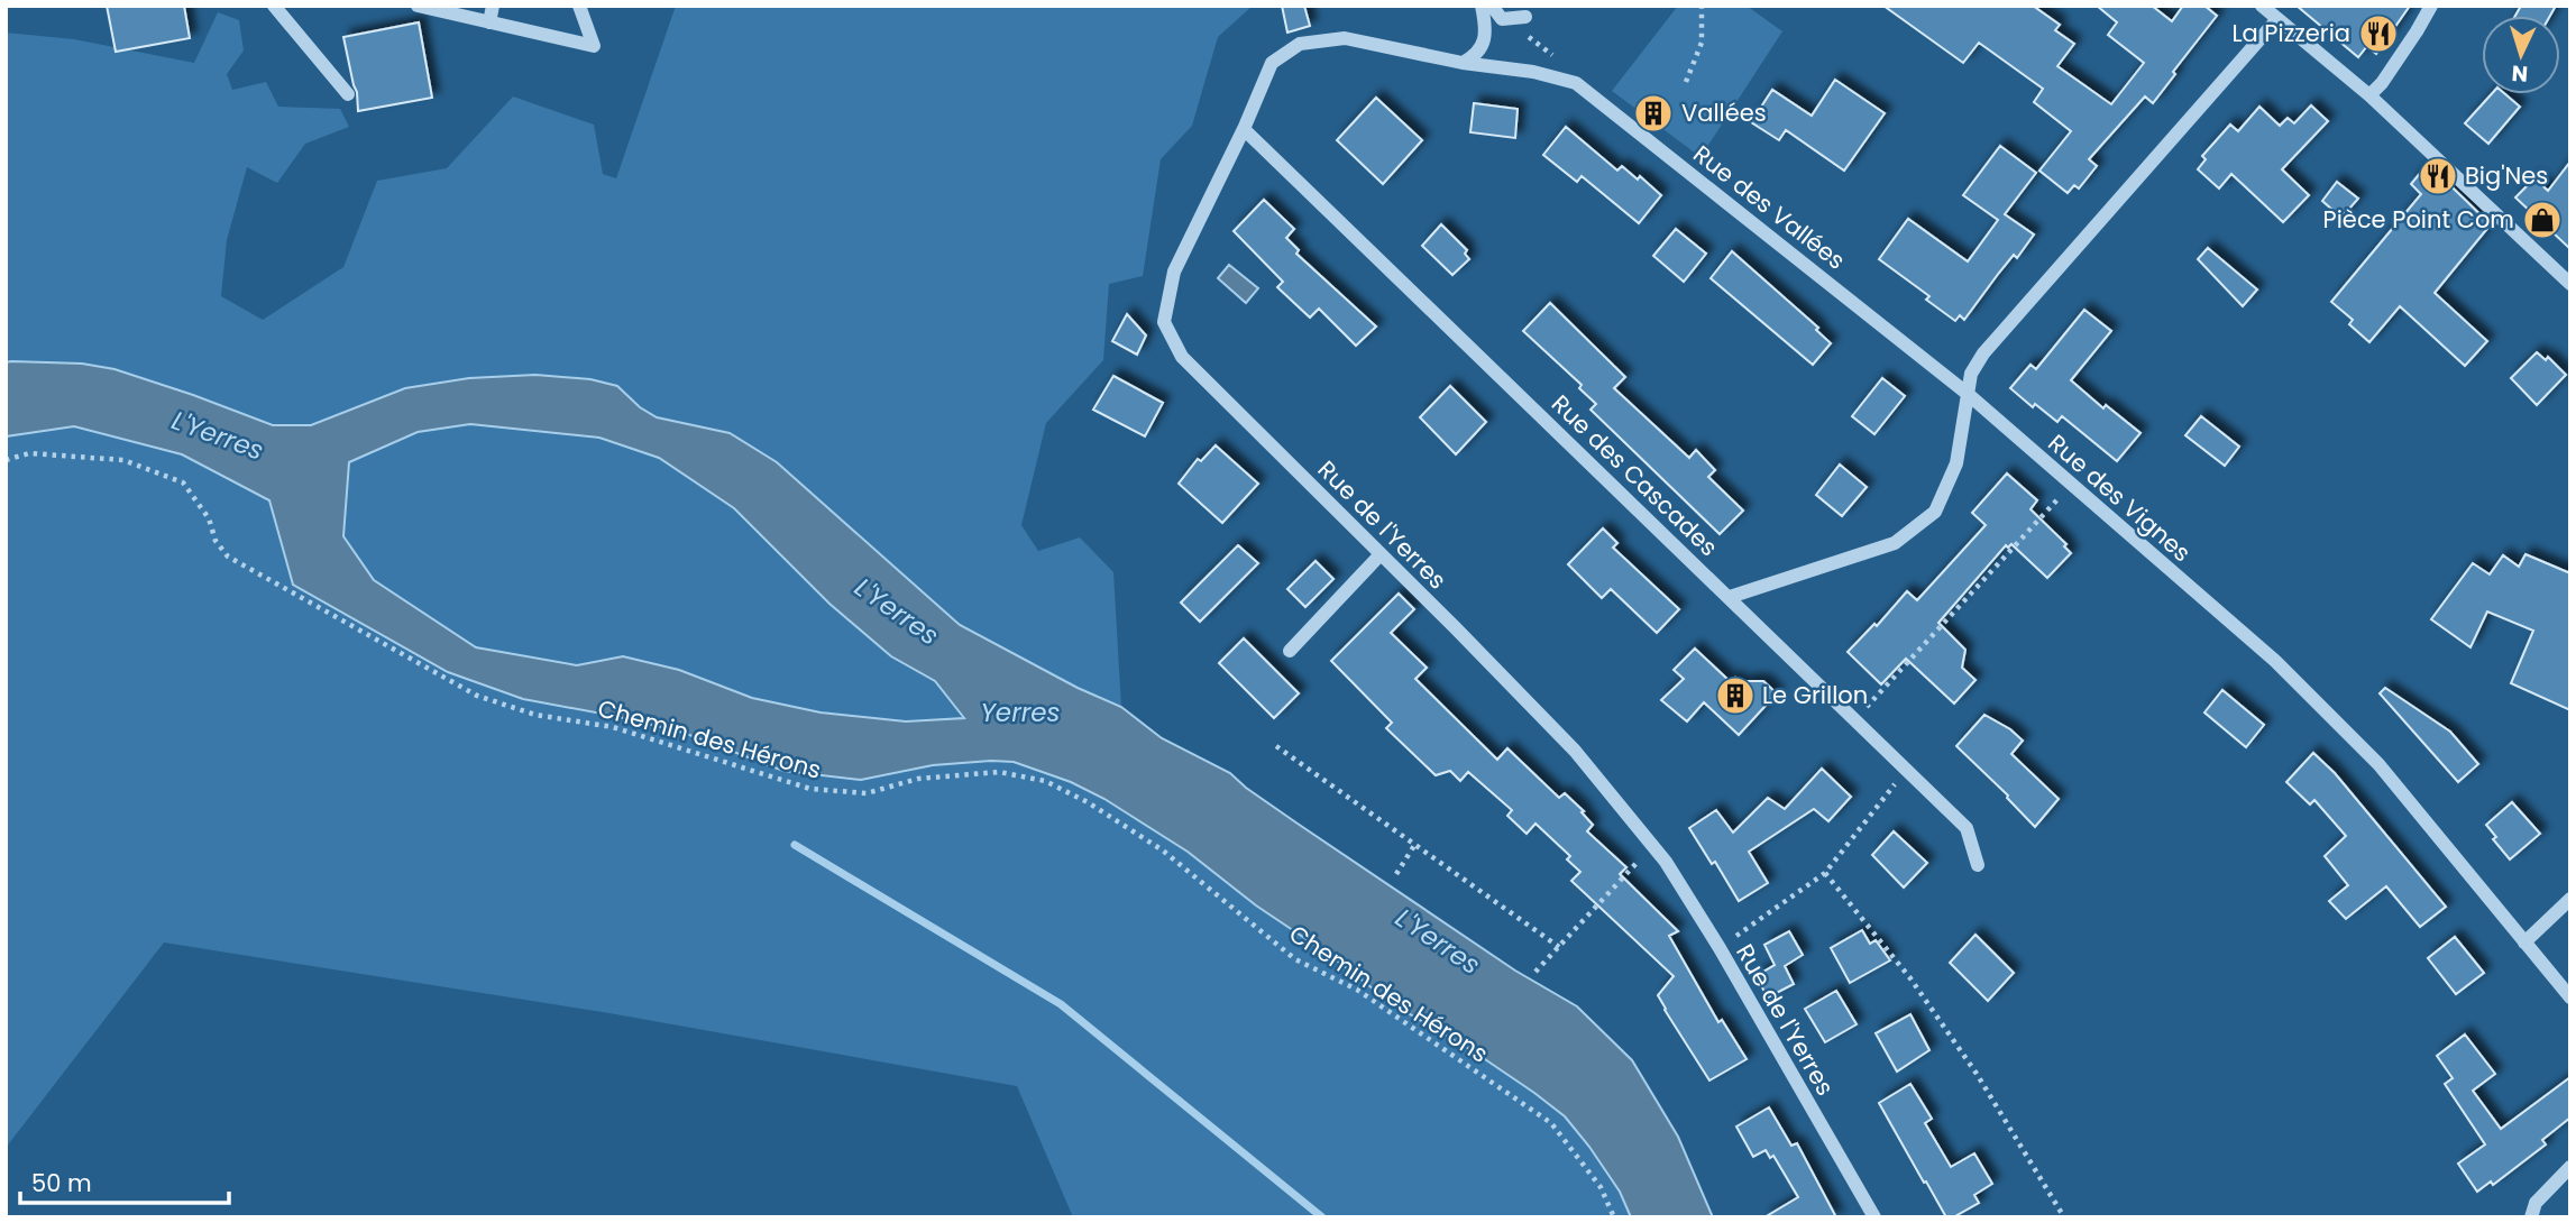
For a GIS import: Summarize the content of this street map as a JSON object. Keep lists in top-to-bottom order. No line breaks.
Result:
{"streets":{"street":["Rue des Vallées","Rue des Cascades","Rue des Vignes","Rue de l'Yerres"],"path":["Chemin des Hérons"]},"crossings":[["Rue des Vallées","Rue des Vignes"],["Rue des Vallées","Rue de l'Yerres"],["Rue des Cascades","Rue de l'Yerres"]],"water":["L'Yerres","Yerres"],"places":{"restaurant":["La Pizzeria","Big'Nes"],"building":["Vallées","Le Grillon"],"shop":["Pièce Point Com"]},"scale_bar":"50 m","north":"bottom"}
